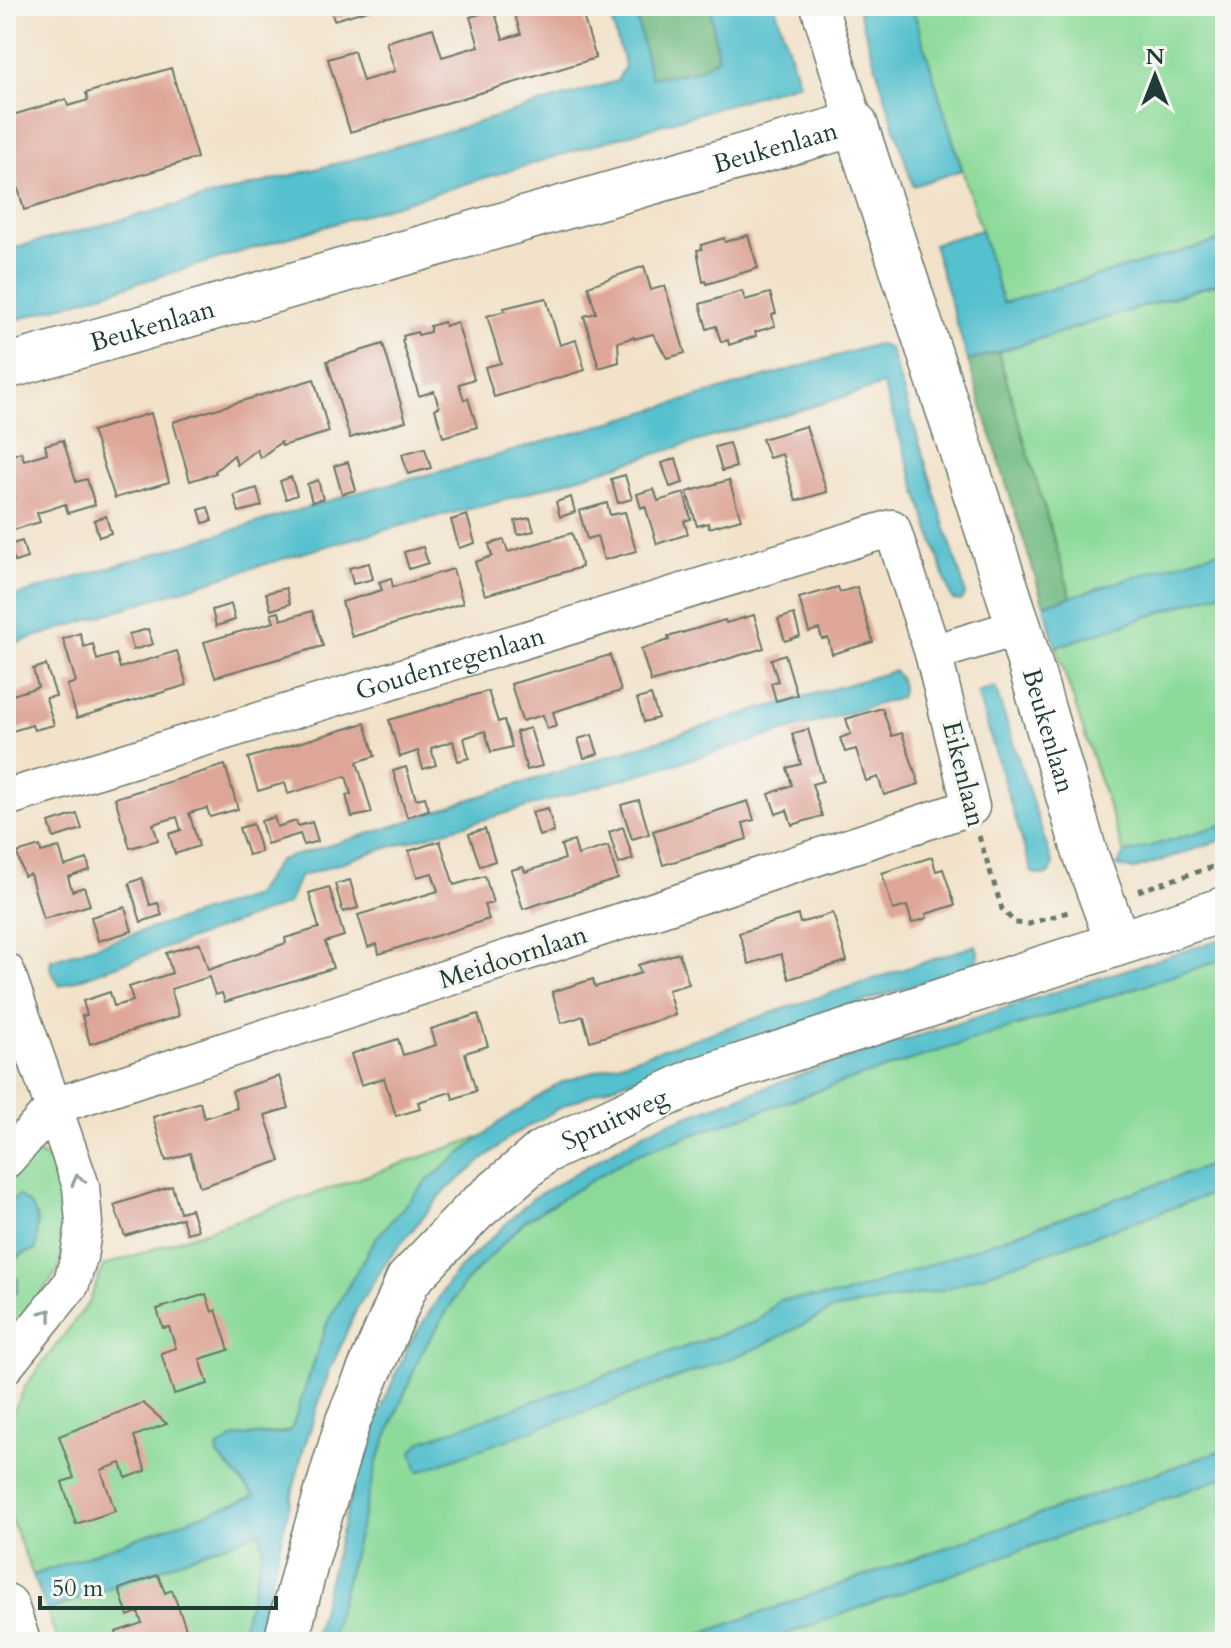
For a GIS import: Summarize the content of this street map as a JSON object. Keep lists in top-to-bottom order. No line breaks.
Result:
{"streets":{"street":["Beukenlaan","Goudenregenlaan","Eikenlaan","Meidoornlaan","Spruitweg"]},"crossings":[["Beukenlaan","Spruitweg"],["Goudenregenlaan","Eikenlaan"],["Eikenlaan","Meidoornlaan"]],"scale_bar":"50 m","north":"top"}
